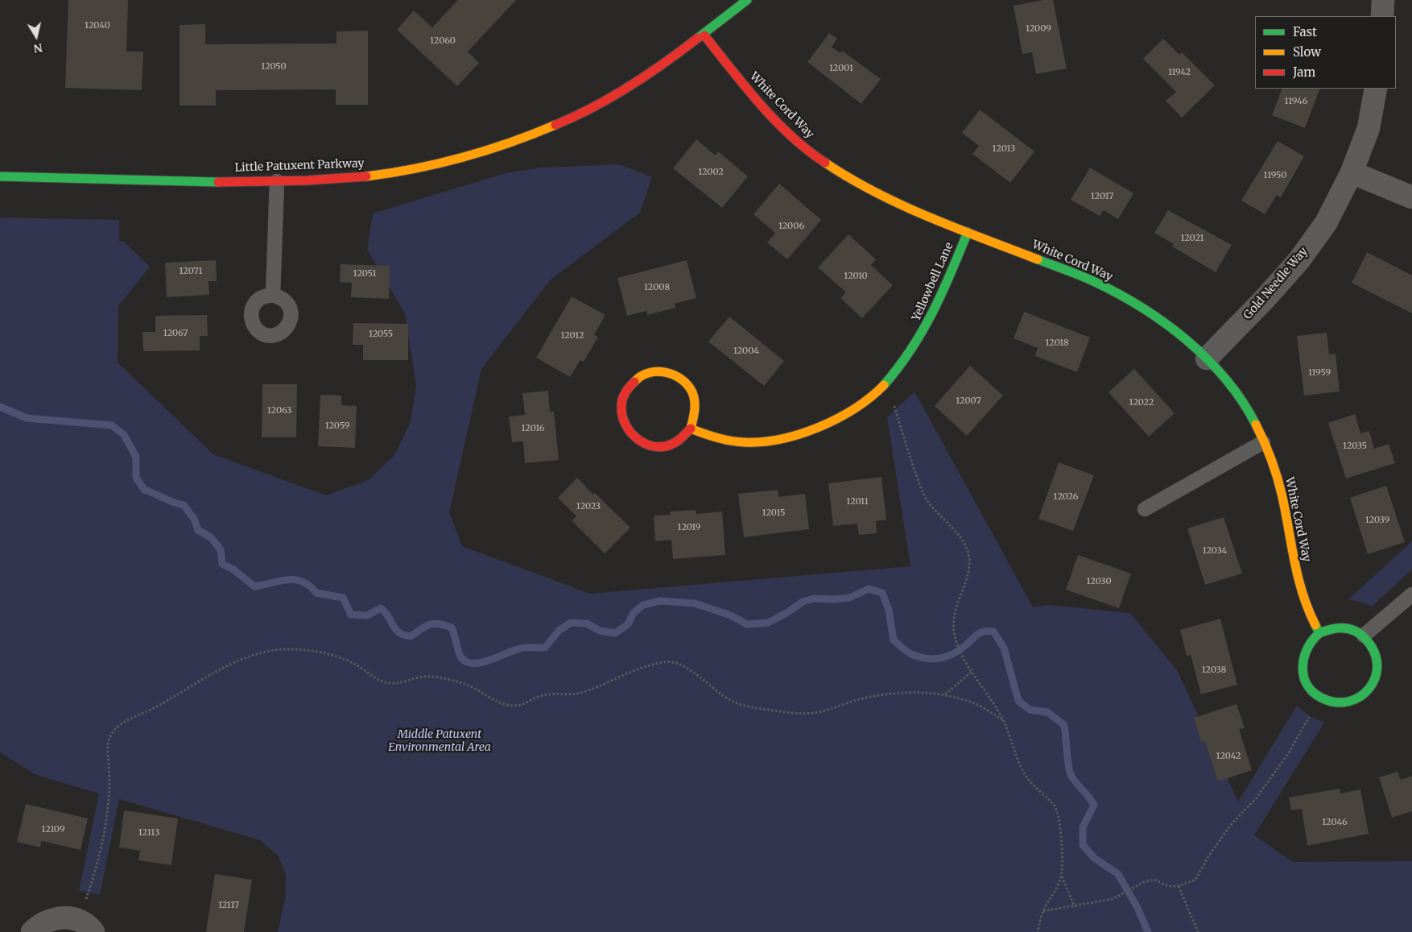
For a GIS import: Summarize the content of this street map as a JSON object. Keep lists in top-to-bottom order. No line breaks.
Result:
{"streets":{"street":["White Cord Way","Little Patuxent Parkway","Yellowbell Lane","Gold Needle Way"]},"crossings":[["White Cord Way","Little Patuxent Parkway"],["White Cord Way","Yellowbell Lane"],["White Cord Way","Gold Needle Way"]],"parks":["Middle Patuxent Environmental Area"],"house_numbers":["12040","12009","12060","12050","12001","11942","11946","12013","12002","11950","12017","12006","12021","12071","12051","12010","12008","12067","12055","12012","12018","12004","11959","12007","12022","12063","12059","12016","12035","12026","12011","12023","12015","12039","12019","12034","12030","12038","12042","12046","12109","12113","12117"],"legend":["Fast","Slow","Jam"],"north":"bottom"}
